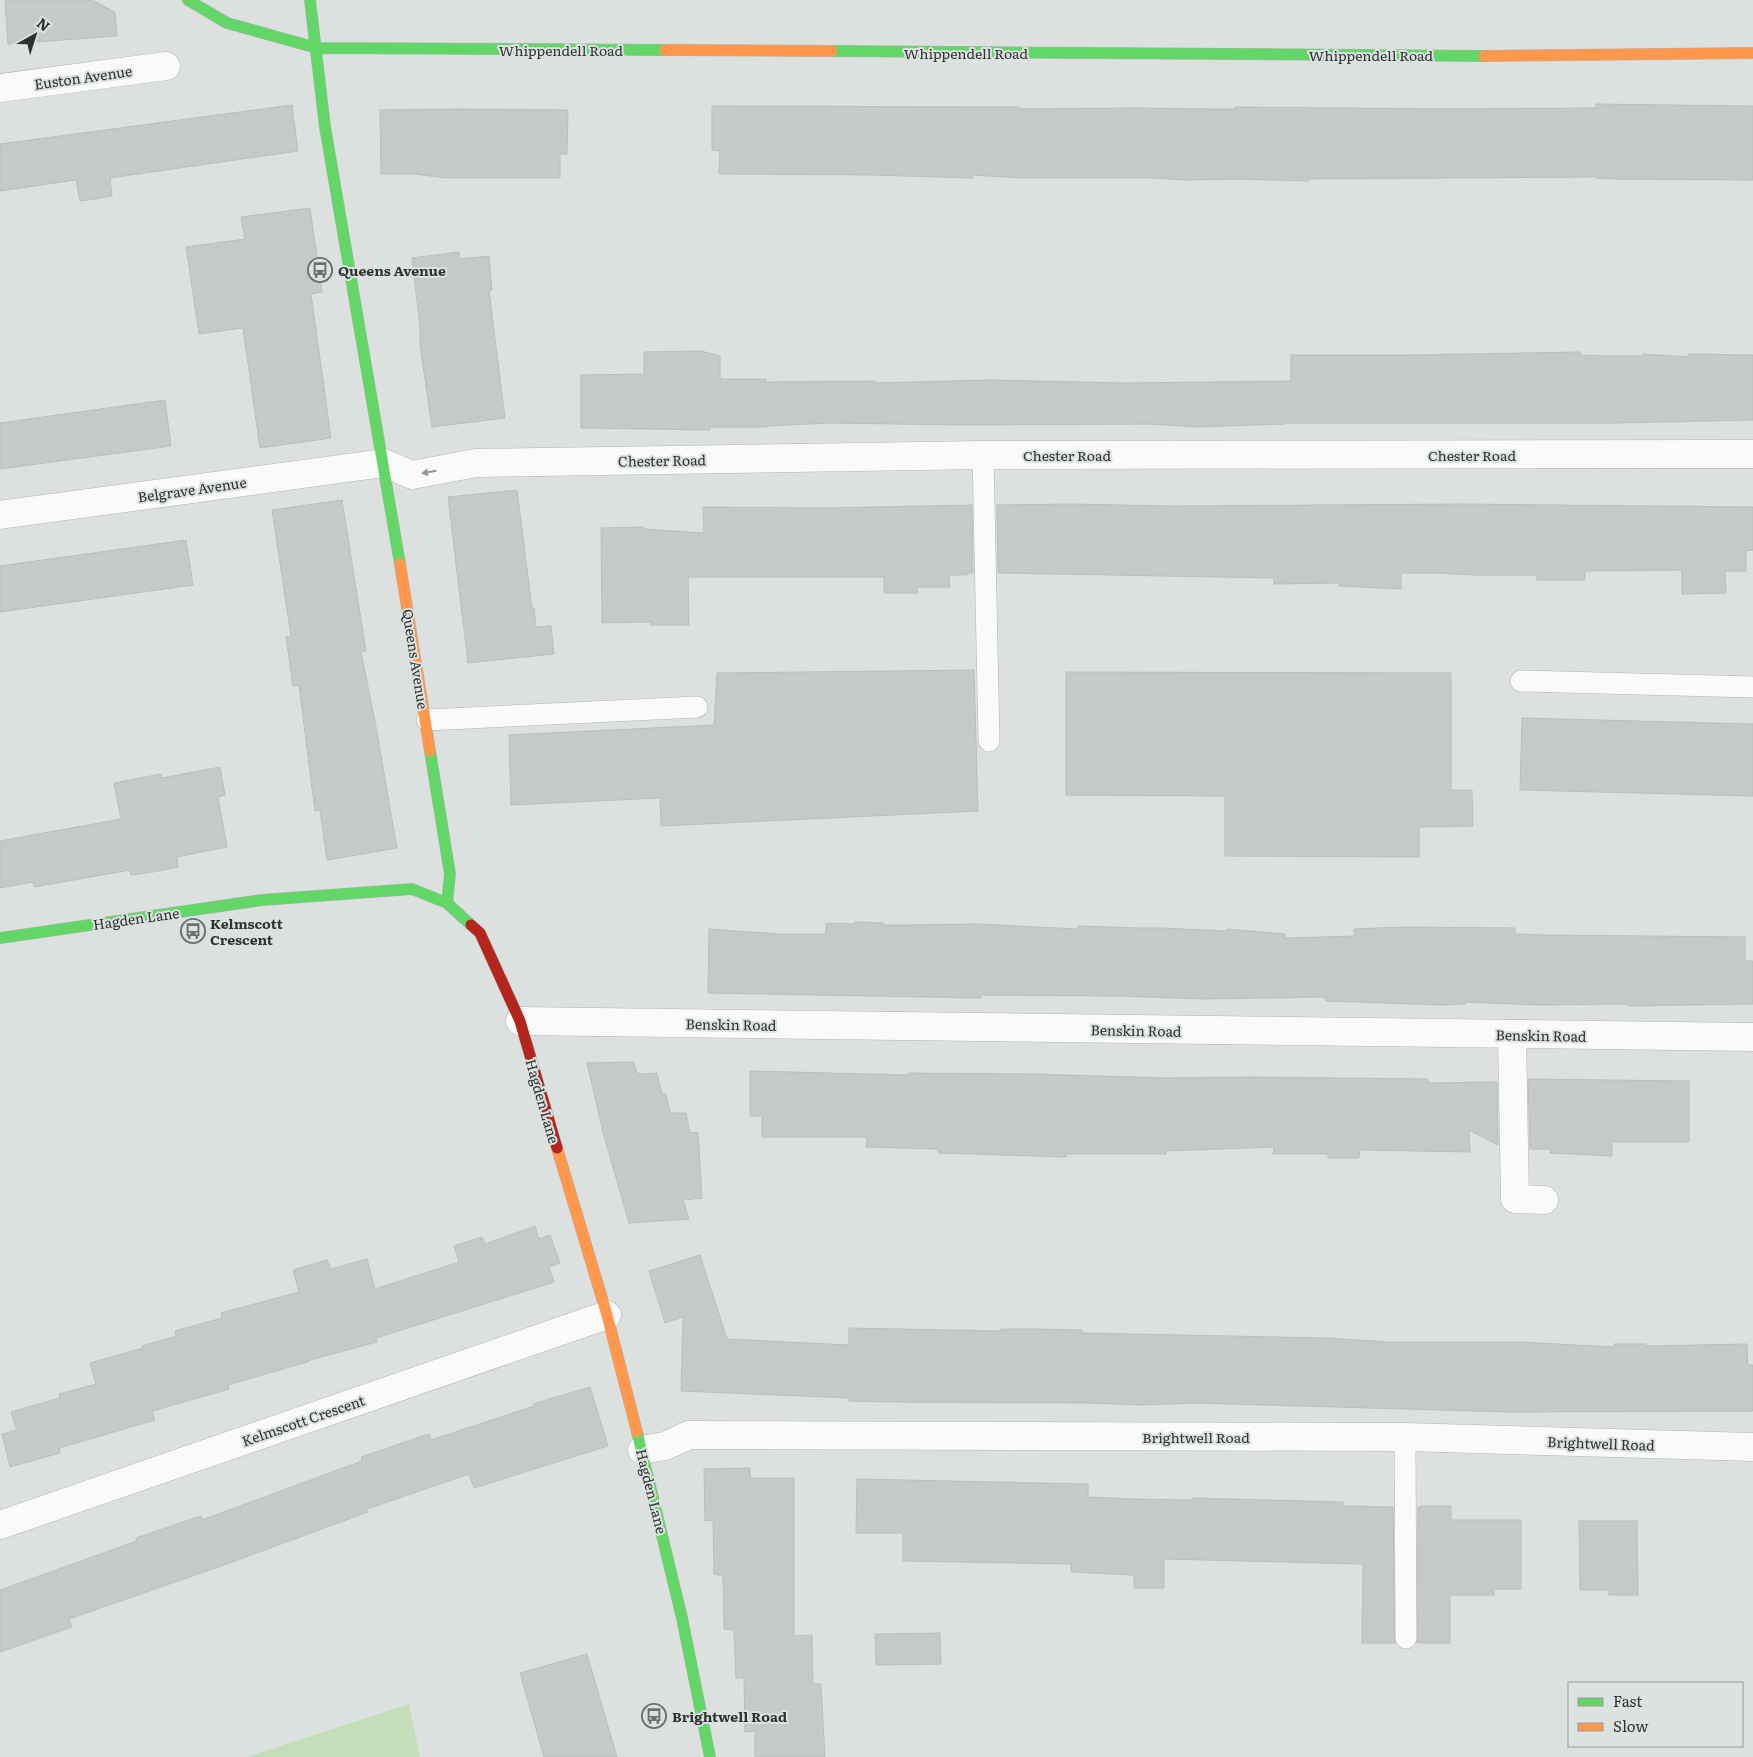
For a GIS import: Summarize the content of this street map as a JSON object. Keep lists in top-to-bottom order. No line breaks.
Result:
{"streets":{"street":["Whippendell Road","Euston Avenue","Chester Road","Belgrave Avenue","Queens Avenue","Hagden Lane","Benskin Road","Kelmscott Crescent","Brightwell Road"]},"crossings":[["Whippendell Road","Queens Avenue"],["Chester Road","Belgrave Avenue"],["Chester Road","Queens Avenue"],["Belgrave Avenue","Queens Avenue"],["Queens Avenue","Hagden Lane"],["Hagden Lane","Benskin Road"],["Hagden Lane","Kelmscott Crescent"],["Hagden Lane","Brightwell Road"]],"one_way":["Chester Road"],"places":{"bus stop":["Queens Avenue","Kelmscott Crescent","Brightwell Road"]},"legend":["Fast","Slow"],"north":"top right"}
